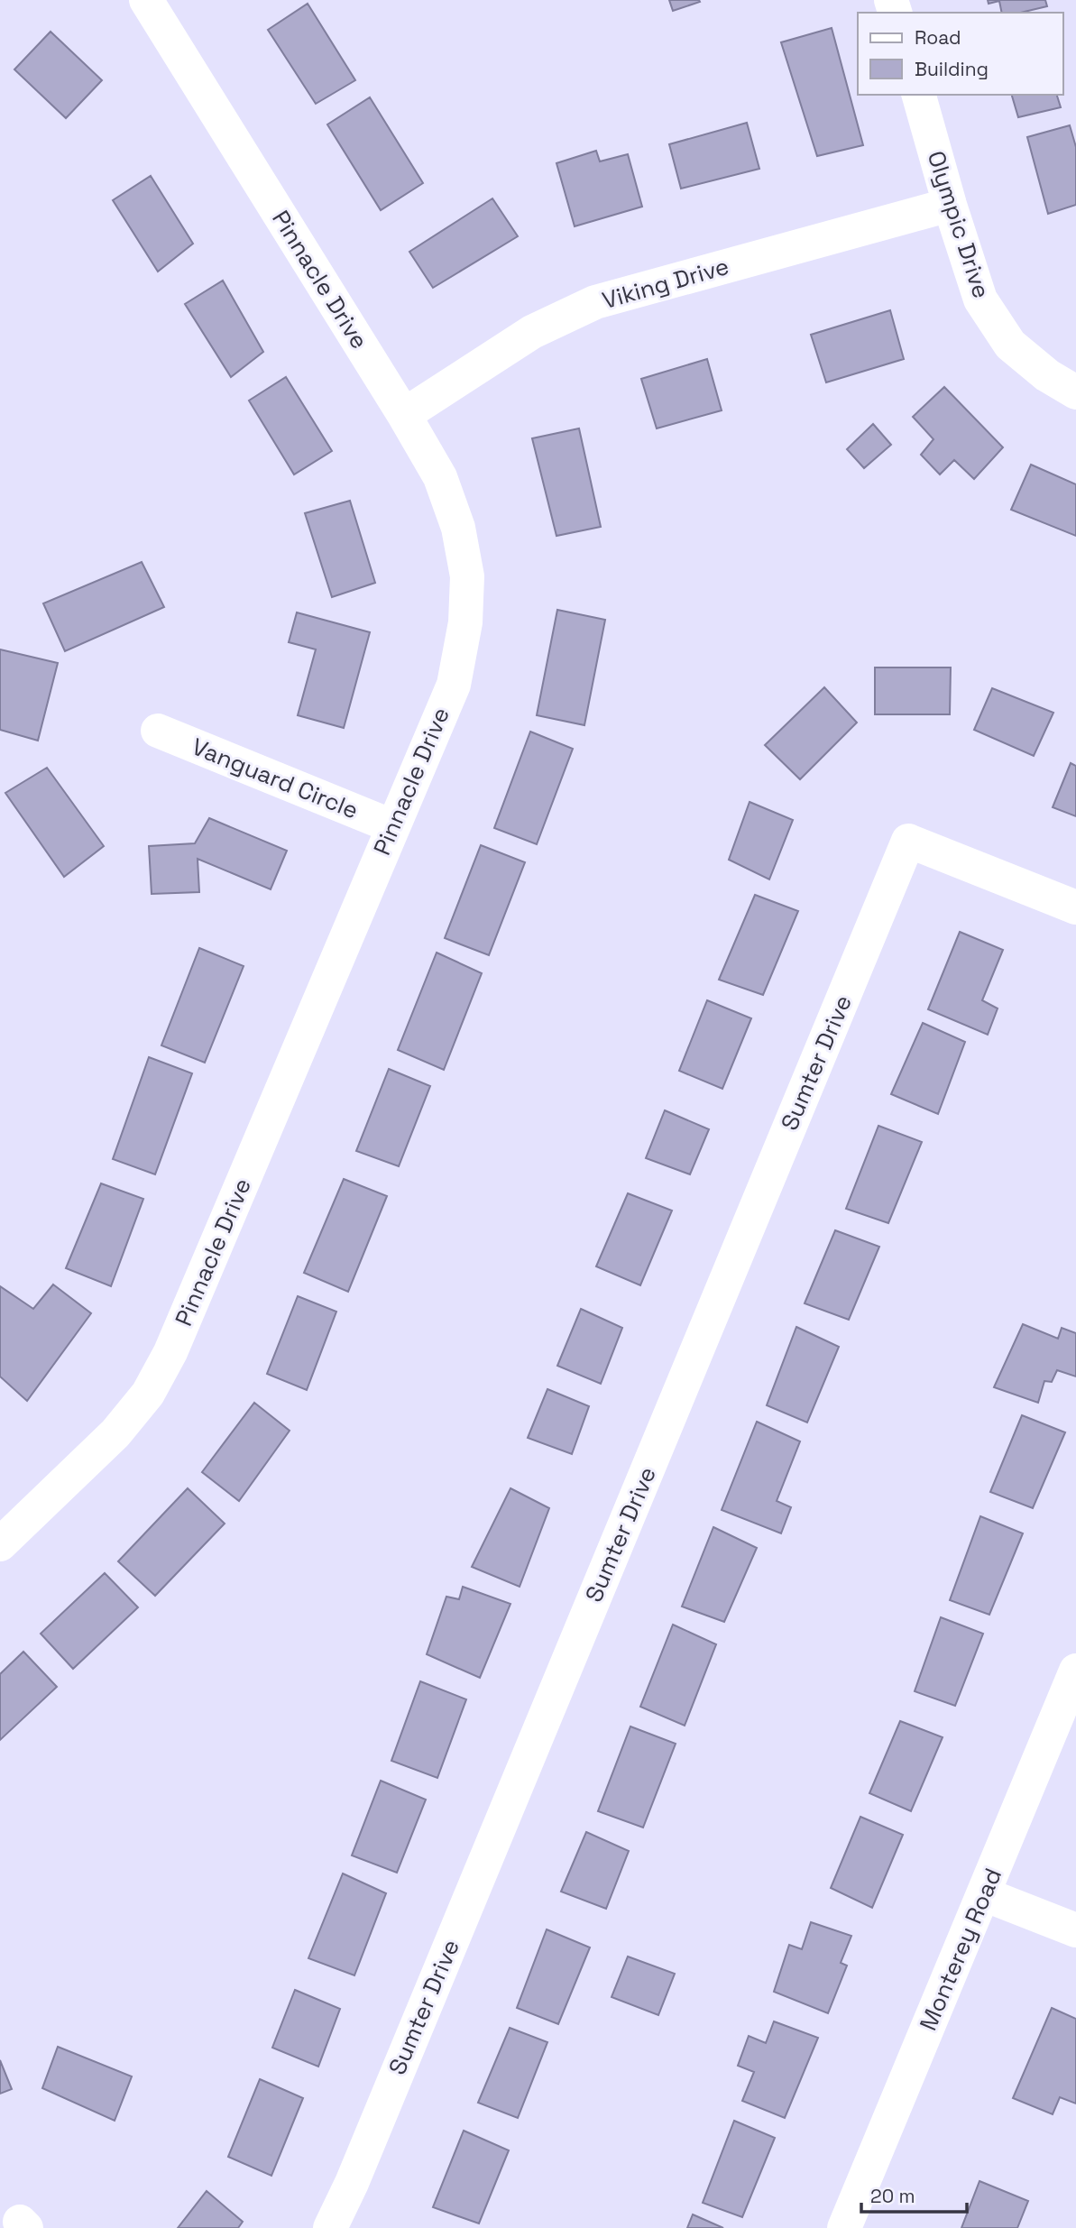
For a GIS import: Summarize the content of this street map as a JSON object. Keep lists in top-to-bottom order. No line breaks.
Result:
{"streets":{"street":["Olympic Drive","Pinnacle Drive","Viking Drive","Vanguard Circle","Sumter Drive","Monterey Road"]},"crossings":[["Olympic Drive","Viking Drive"],["Pinnacle Drive","Viking Drive"],["Pinnacle Drive","Vanguard Circle"]],"legend":["Road","Building"],"scale_bar":"20 m"}
